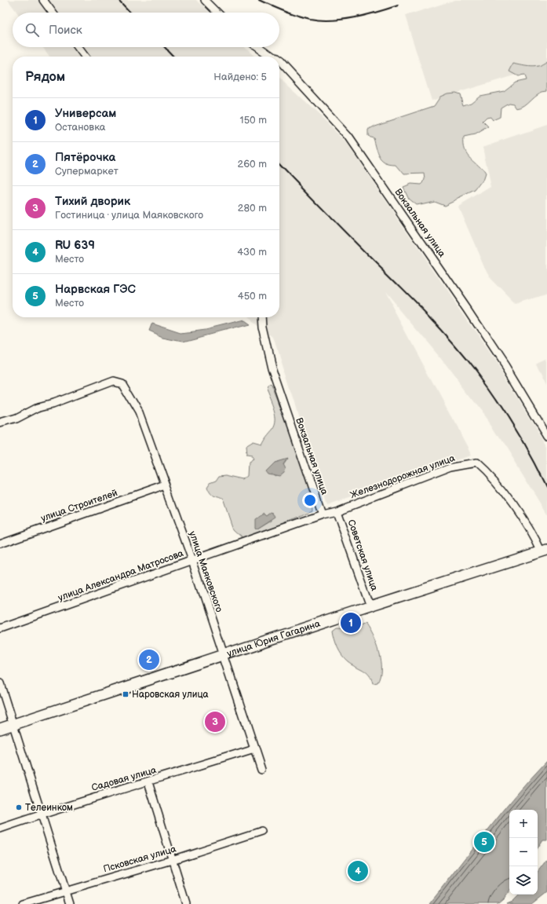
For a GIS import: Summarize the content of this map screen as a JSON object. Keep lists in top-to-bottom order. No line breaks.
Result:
{"streets":{"street":["Вокзальная улица","Железнодорожная улица","улица Строителей","Советская улица","улица Маяковского","улица Александра Матросова","улица Юрия Гагарина","Садовая улица","Псковская улица"]},"crossings":[["Вокзальная улица","улица Александра Матросова"],["Железнодорожная улица","Советская улица"],["Железнодорожная улица","улица Александра Матросова"],["Железнодорожная улица","улица Юрия Гагарина"],["улица Строителей","улица Маяковского"],["Советская улица","улица Александра Матросова"],["Советская улица","улица Юрия Гагарина"],["улица Маяковского","улица Александра Матросова"],["улица Маяковского","улица Юрия Гагарина"],["улица Маяковского","Садовая улица"]],"places":{"transit":["Наровская улица"],"other":["Телеинком"]},"page":{"search":"Поиск","heading":["Рядом","Найдено: 5"],"list":[{"mark":"1","name":"Универсам","note":"Остановка","value":"150 m"},{"mark":"2","name":"Пятёрочка","note":"Супермаркет","value":"260 m"},{"mark":"3","name":"Тихий дворик","note":"Гостиница · улица Маяковского","value":"280 m"},{"mark":"4","name":"RU 639","note":"Место","value":"430 m"},{"mark":"5","name":"Нарвская ГЭС","note":"Место","value":"450 m"}],"pins":["1","2","3","5","4"],"map_buttons":["+","−"]}}
